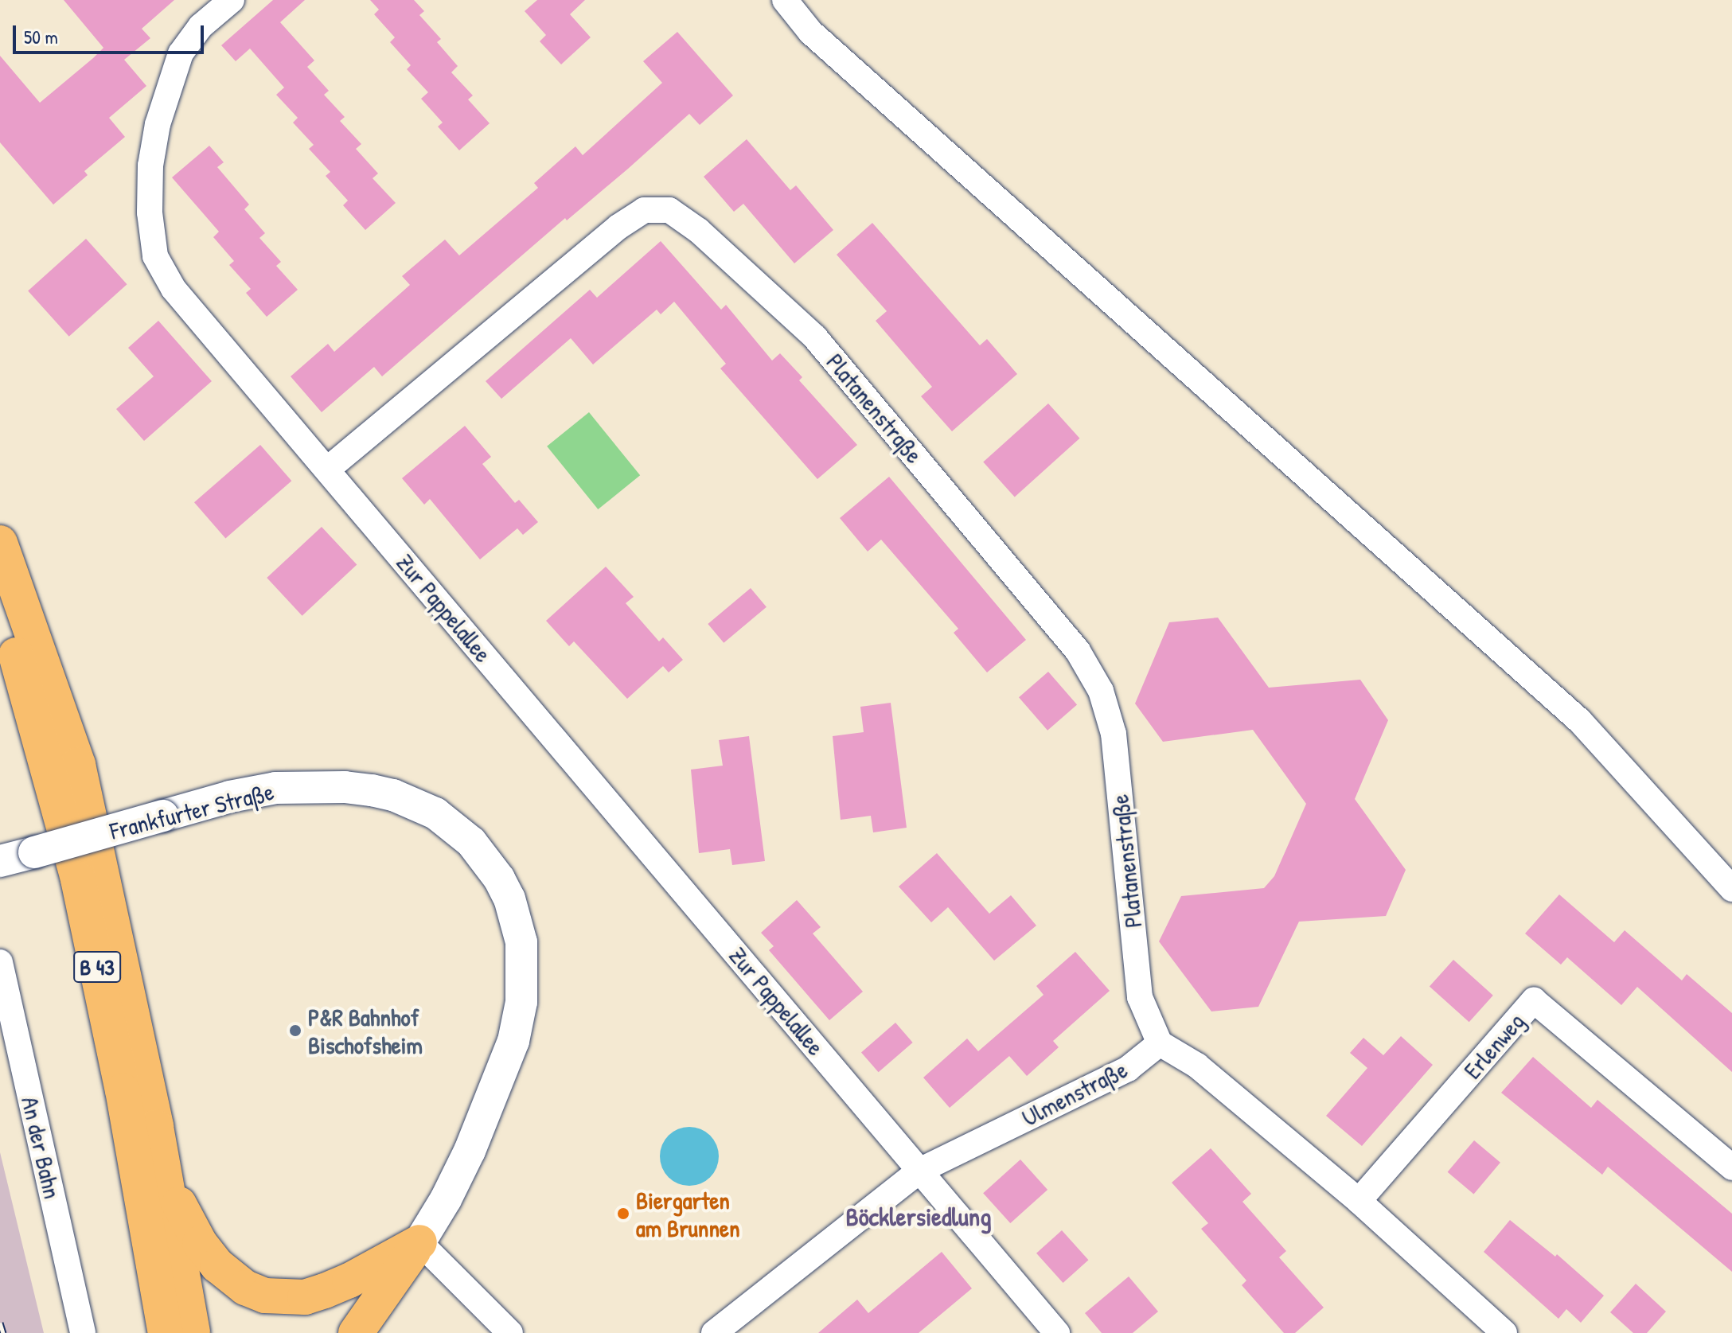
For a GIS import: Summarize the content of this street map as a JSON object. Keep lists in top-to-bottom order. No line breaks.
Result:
{"streets":{"highway":["B 43"],"street":["Platanenstraße","Zur Pappelallee","Frankfurter Straße","Erlenweg","Ulmenstraße","An der Bahn"]},"crossings":[["Platanenstraße","Zur Pappelallee"],["Platanenstraße","Ulmenstraße"],["Zur Pappelallee","Ulmenstraße"]],"districts":["Böcklersiedlung"],"places":["P&R Bahnhof Bischofsheim","Biergarten am Brunnen"],"scale_bar":"50 m"}
